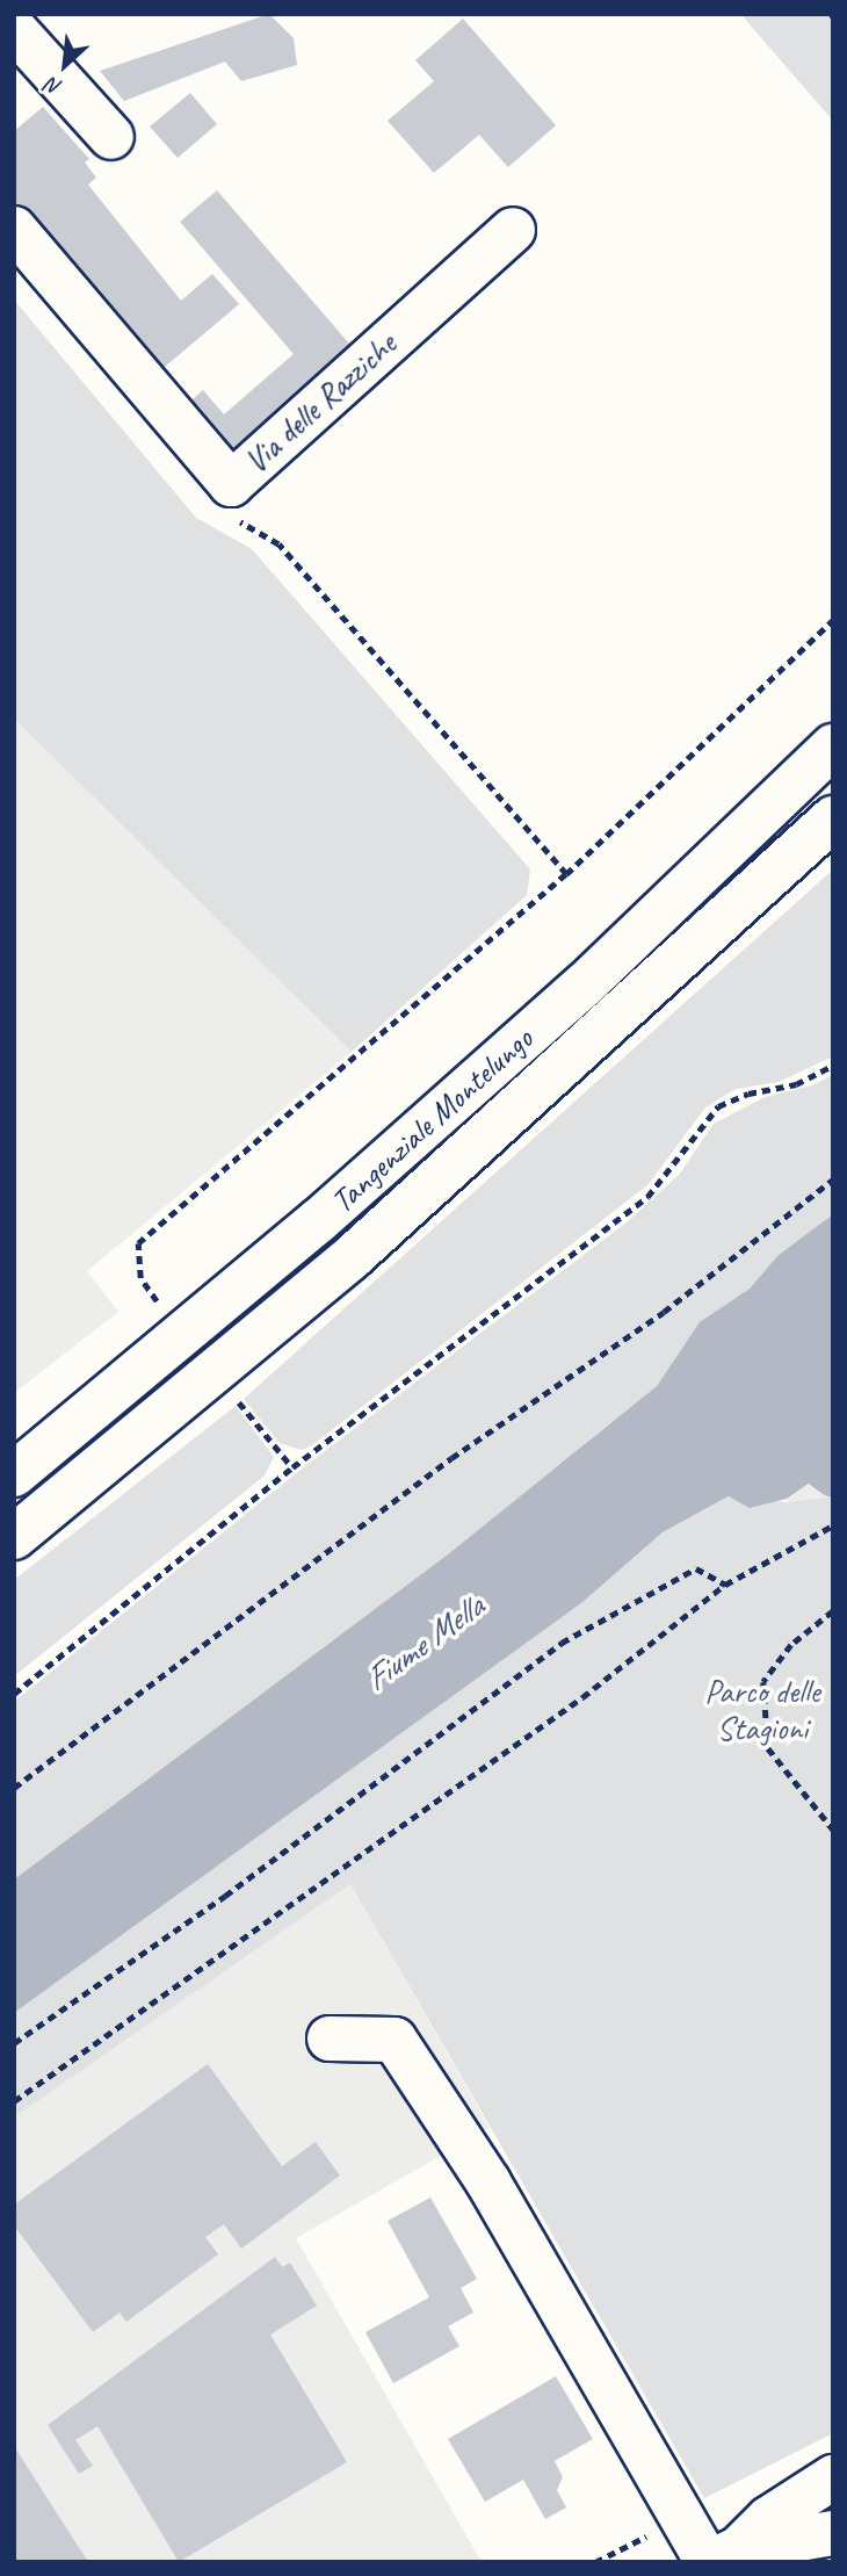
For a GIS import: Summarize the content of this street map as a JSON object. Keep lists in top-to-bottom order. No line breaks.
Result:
{"streets":{"main road":["Via delle Razziche","Tangenziale Montelungo"]},"water":["Fiume Mella"],"parks":["Parco delle Stagioni"],"north":"bottom left"}
